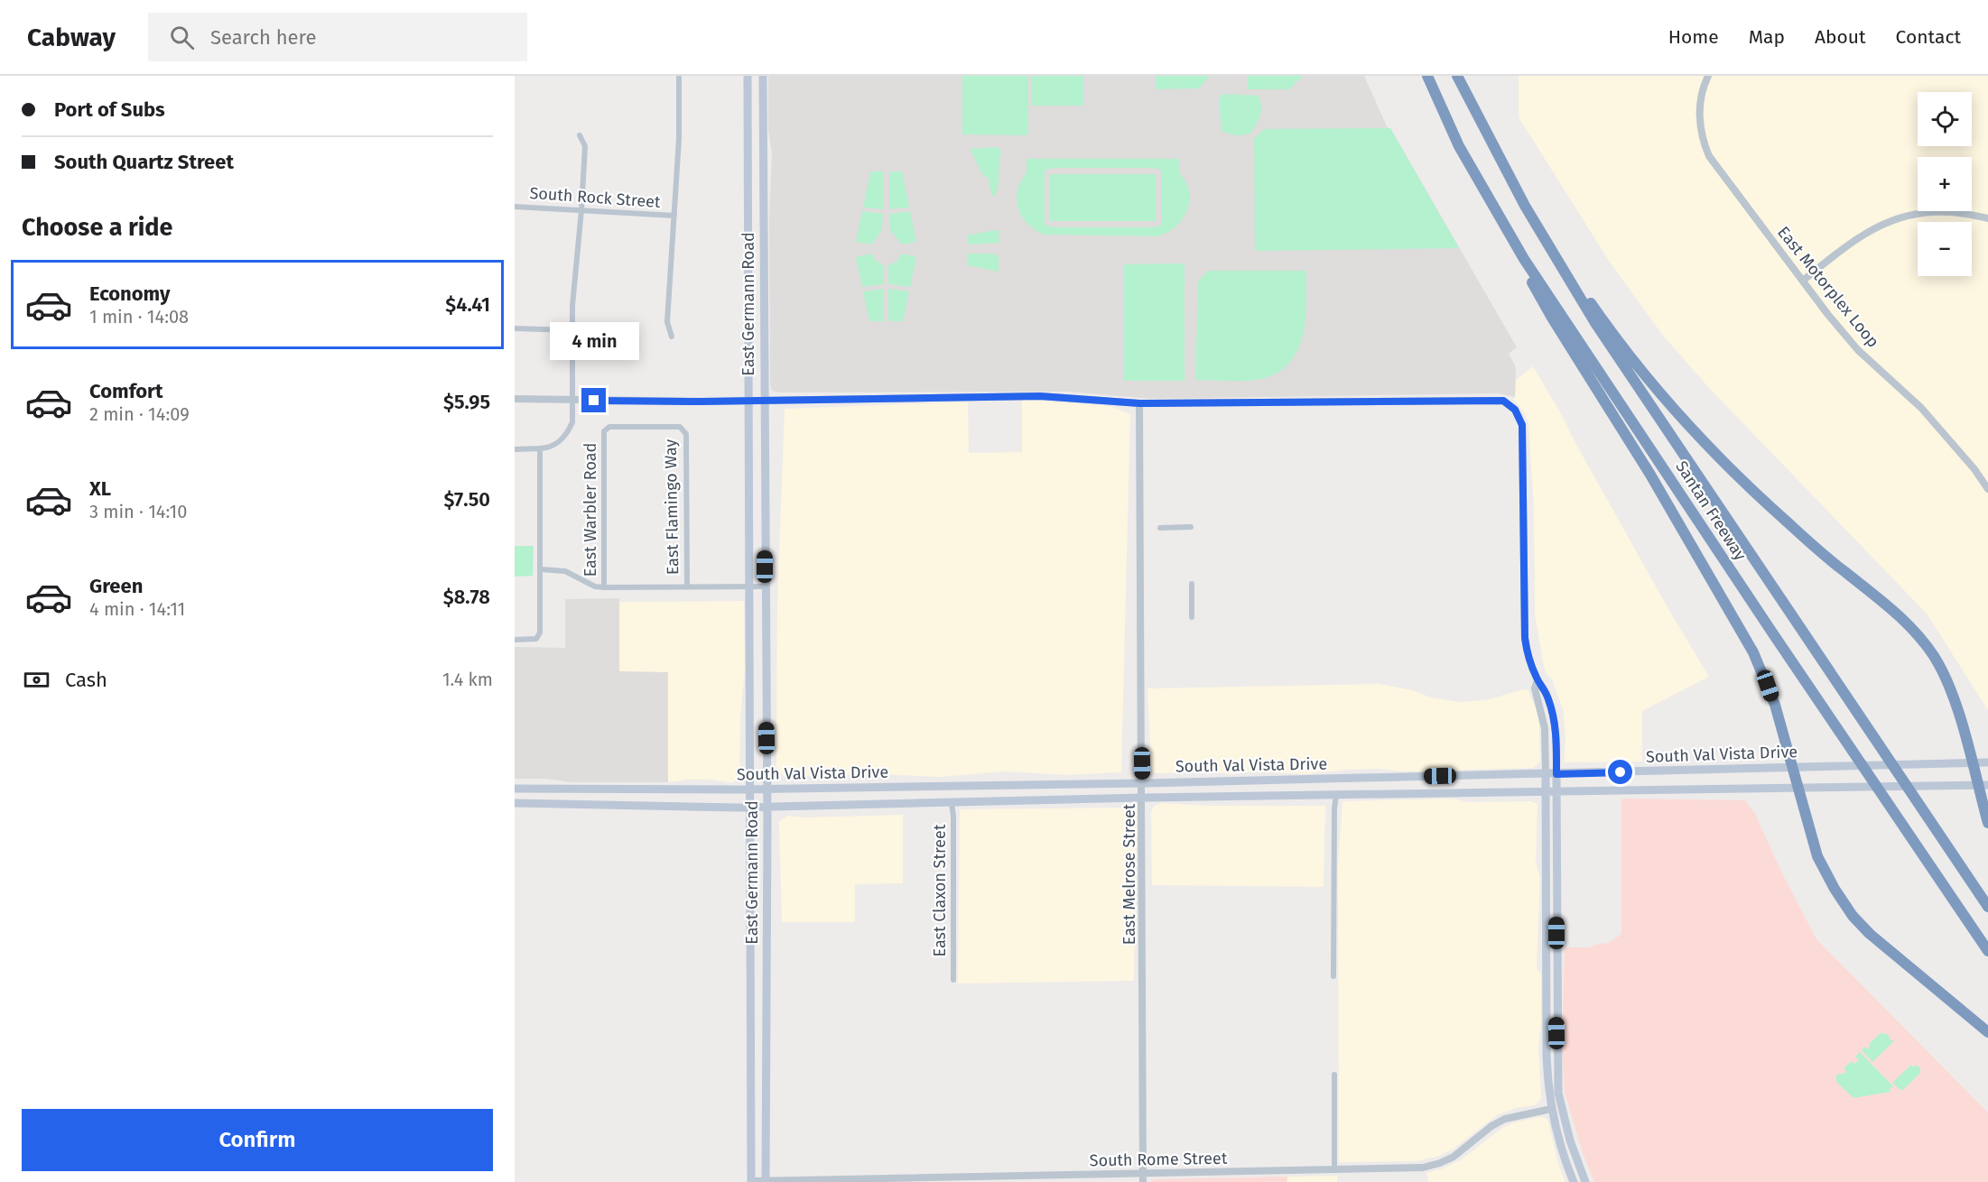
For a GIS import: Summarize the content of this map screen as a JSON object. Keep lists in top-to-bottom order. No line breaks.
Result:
{"streets":{"highway":["Santan Freeway"],"main road":["East Germann Road","South Val Vista Drive"],"street":["South Rock Street","East Motorplex Loop","East Flamingo Way","East Warbler Road","East Melrose Street","East Claxon Street","South Rome Street"]},"crossings":[["East Germann Road","South Val Vista Drive"],["East Germann Road","South Rome Street"],["East Flamingo Way","East Warbler Road"],["South Val Vista Drive","East Melrose Street"],["South Val Vista Drive","East Claxon Street"],["East Melrose Street","South Rome Street"]],"page":{"header":"Cabway","search":"Search here","nav":["Home","Map","About","Contact"],"banner":["Port of Subs","South Quartz Street"],"map_buttons":["+","−"],"heading":"Choose a ride","list":[{"name":"Economy","note":"1 min · 14:08","value":"$4.41"},{"name":"Comfort","note":"2 min · 14:09","value":"$5.95"},{"name":"XL","note":"3 min · 14:10","value":"$7.50"},{"name":"Green","note":"4 min · 14:11","value":"$8.78"}],"bubble":"4 min","pay":["Cash","1.4 km"],"buttons":"Confirm"}}
